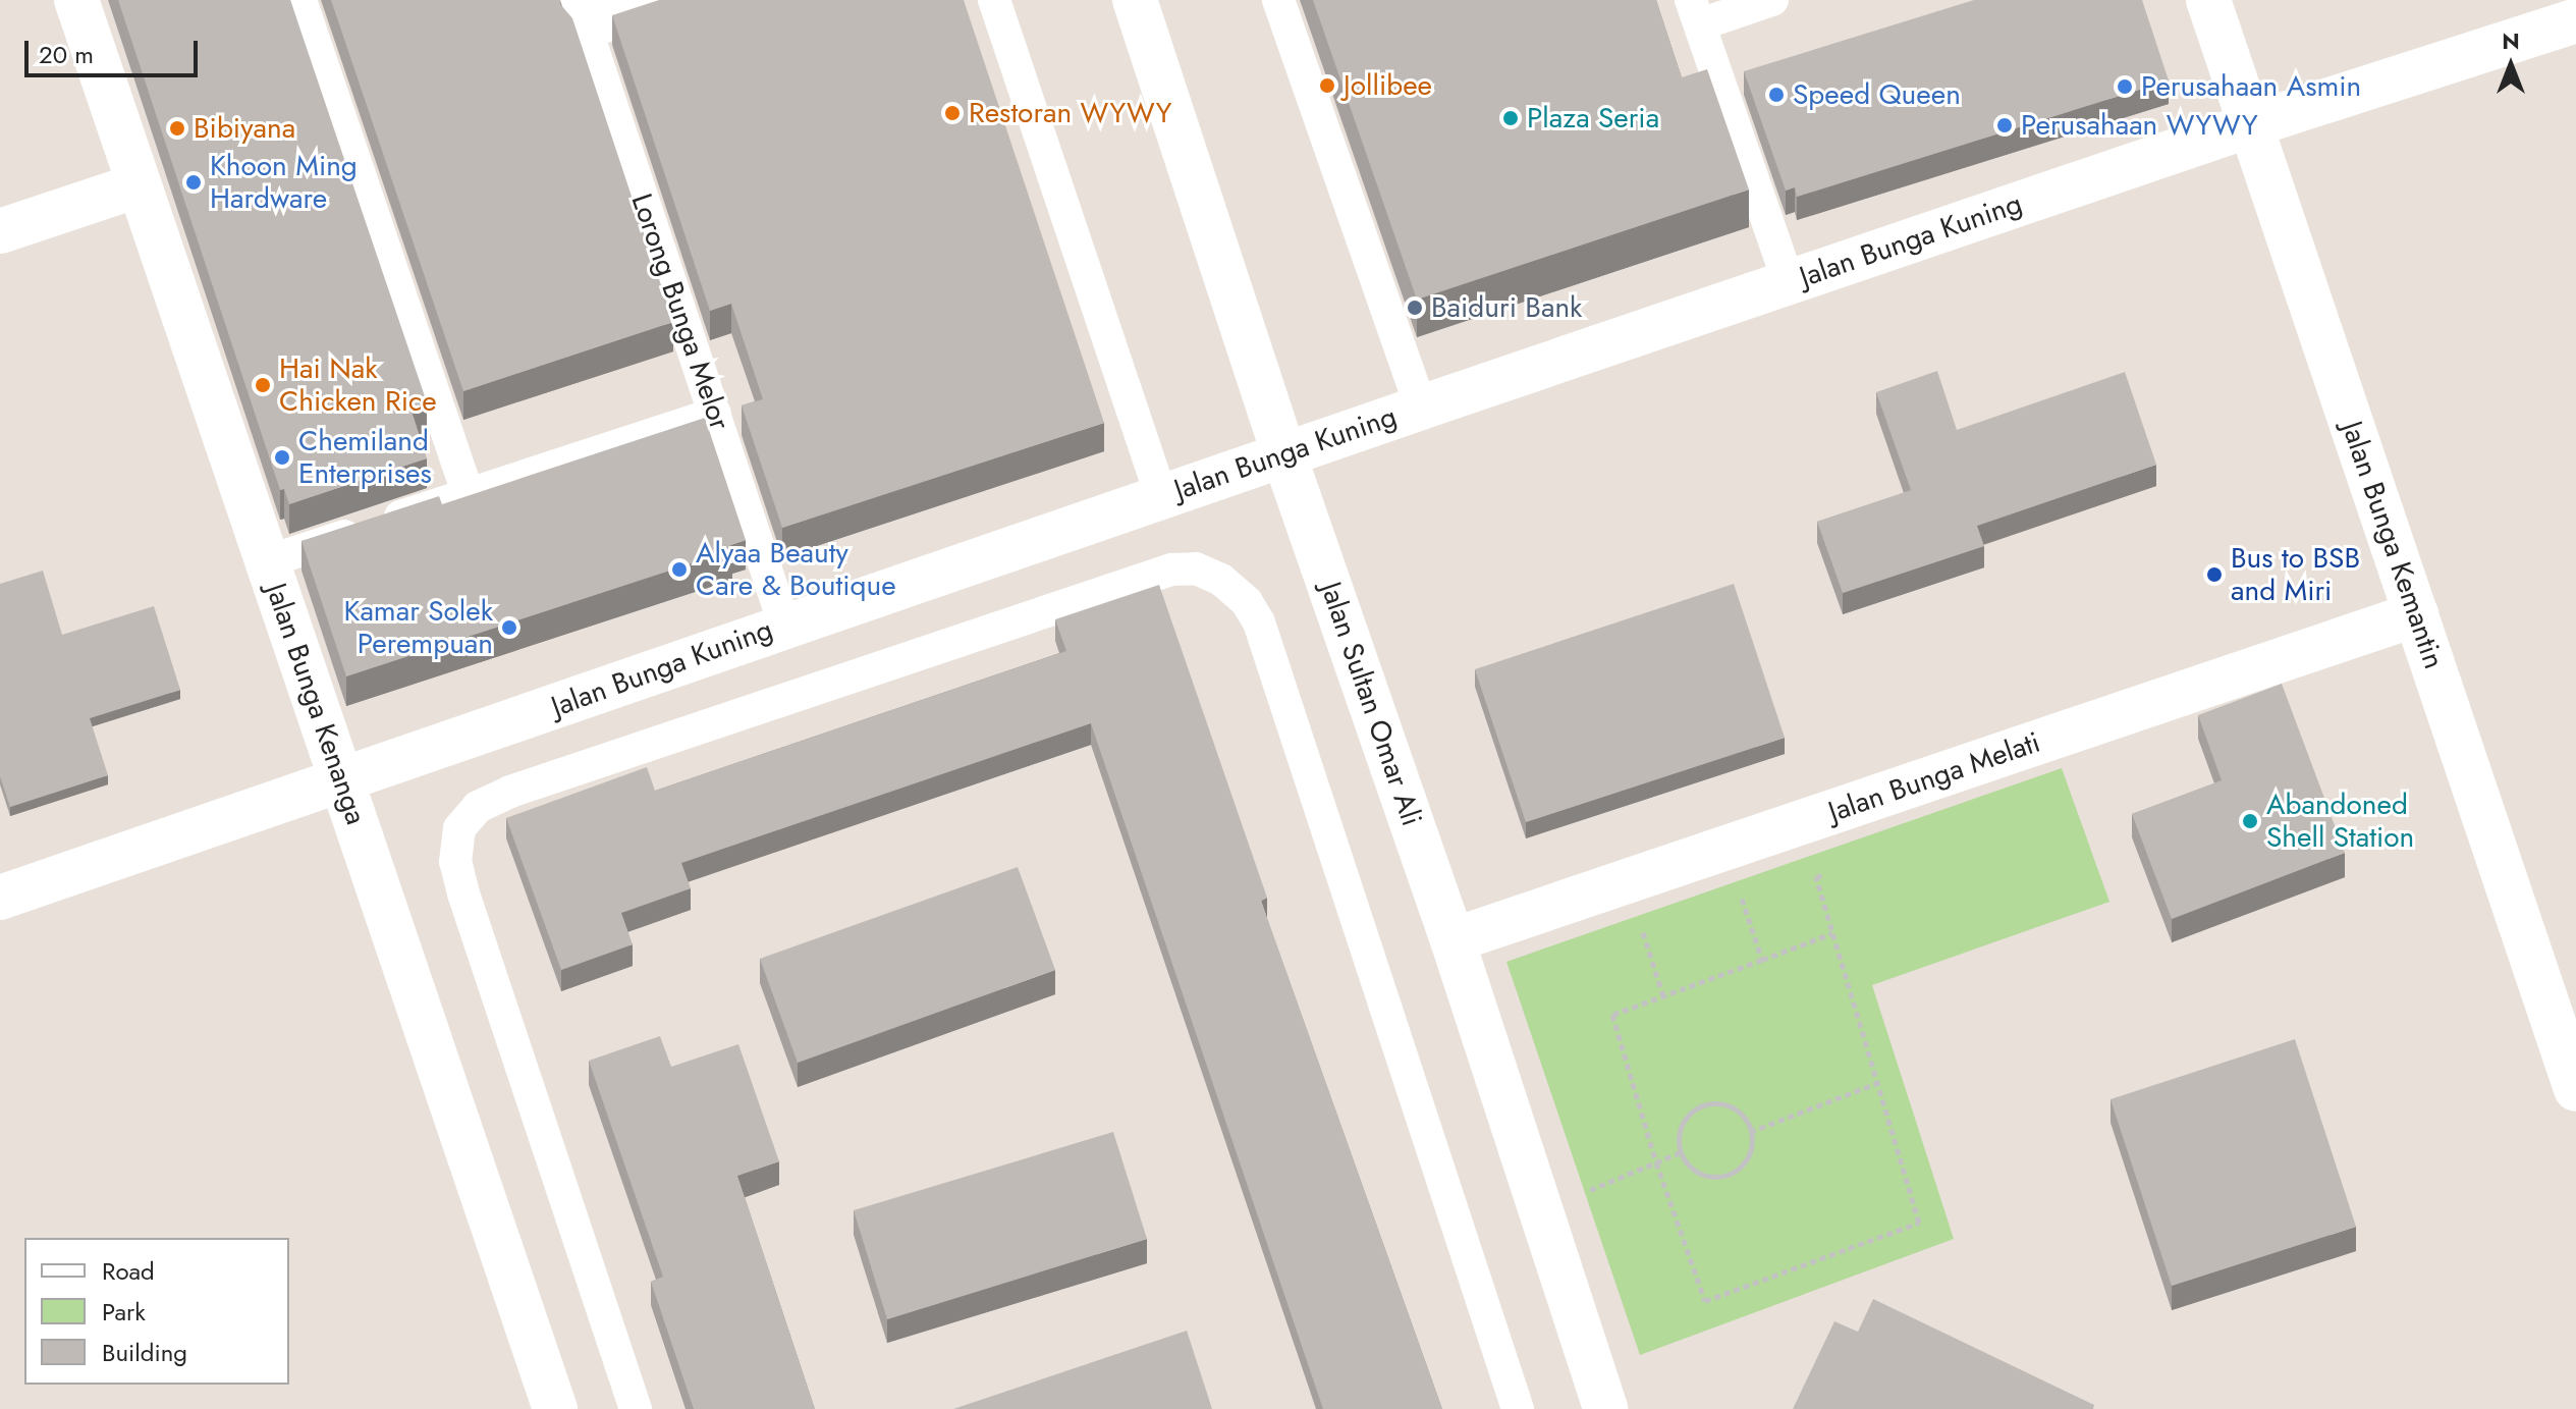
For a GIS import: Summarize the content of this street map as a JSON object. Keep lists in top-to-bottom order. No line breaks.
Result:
{"streets":{"street":["Jalan Bunga Kuning","Jalan Bunga Kemantin","Jalan Bunga Kenanga","Jalan Sultan Omar Ali","Jalan Bunga Melati"],"lane":["Lorong Bunga Melor"]},"crossings":[["Jalan Bunga Kuning","Lorong Bunga Melor"],["Jalan Bunga Kuning","Jalan Bunga Kemantin"],["Jalan Bunga Kuning","Jalan Bunga Kenanga"],["Jalan Bunga Kuning","Jalan Sultan Omar Ali"],["Jalan Bunga Kemantin","Jalan Bunga Melati"],["Jalan Sultan Omar Ali","Jalan Bunga Melati"]],"places":["Jollibee","Perusahaan Asmin","Speed Queen","Restoran WYWY","Plaza Seria","Perusahaan WYWY","Bibiyana","Khoon Ming Hardware","Baiduri Bank","Hai Nak Chicken Rice","Chemiland Enterprises","Alyaa Beauty Care & Boutique","Bus to BSB and Miri","Kamar Solek Perempuan","Abandoned Shell Station"],"legend":["Road","Park","Building"],"scale_bar":"20 m","north":"top"}
